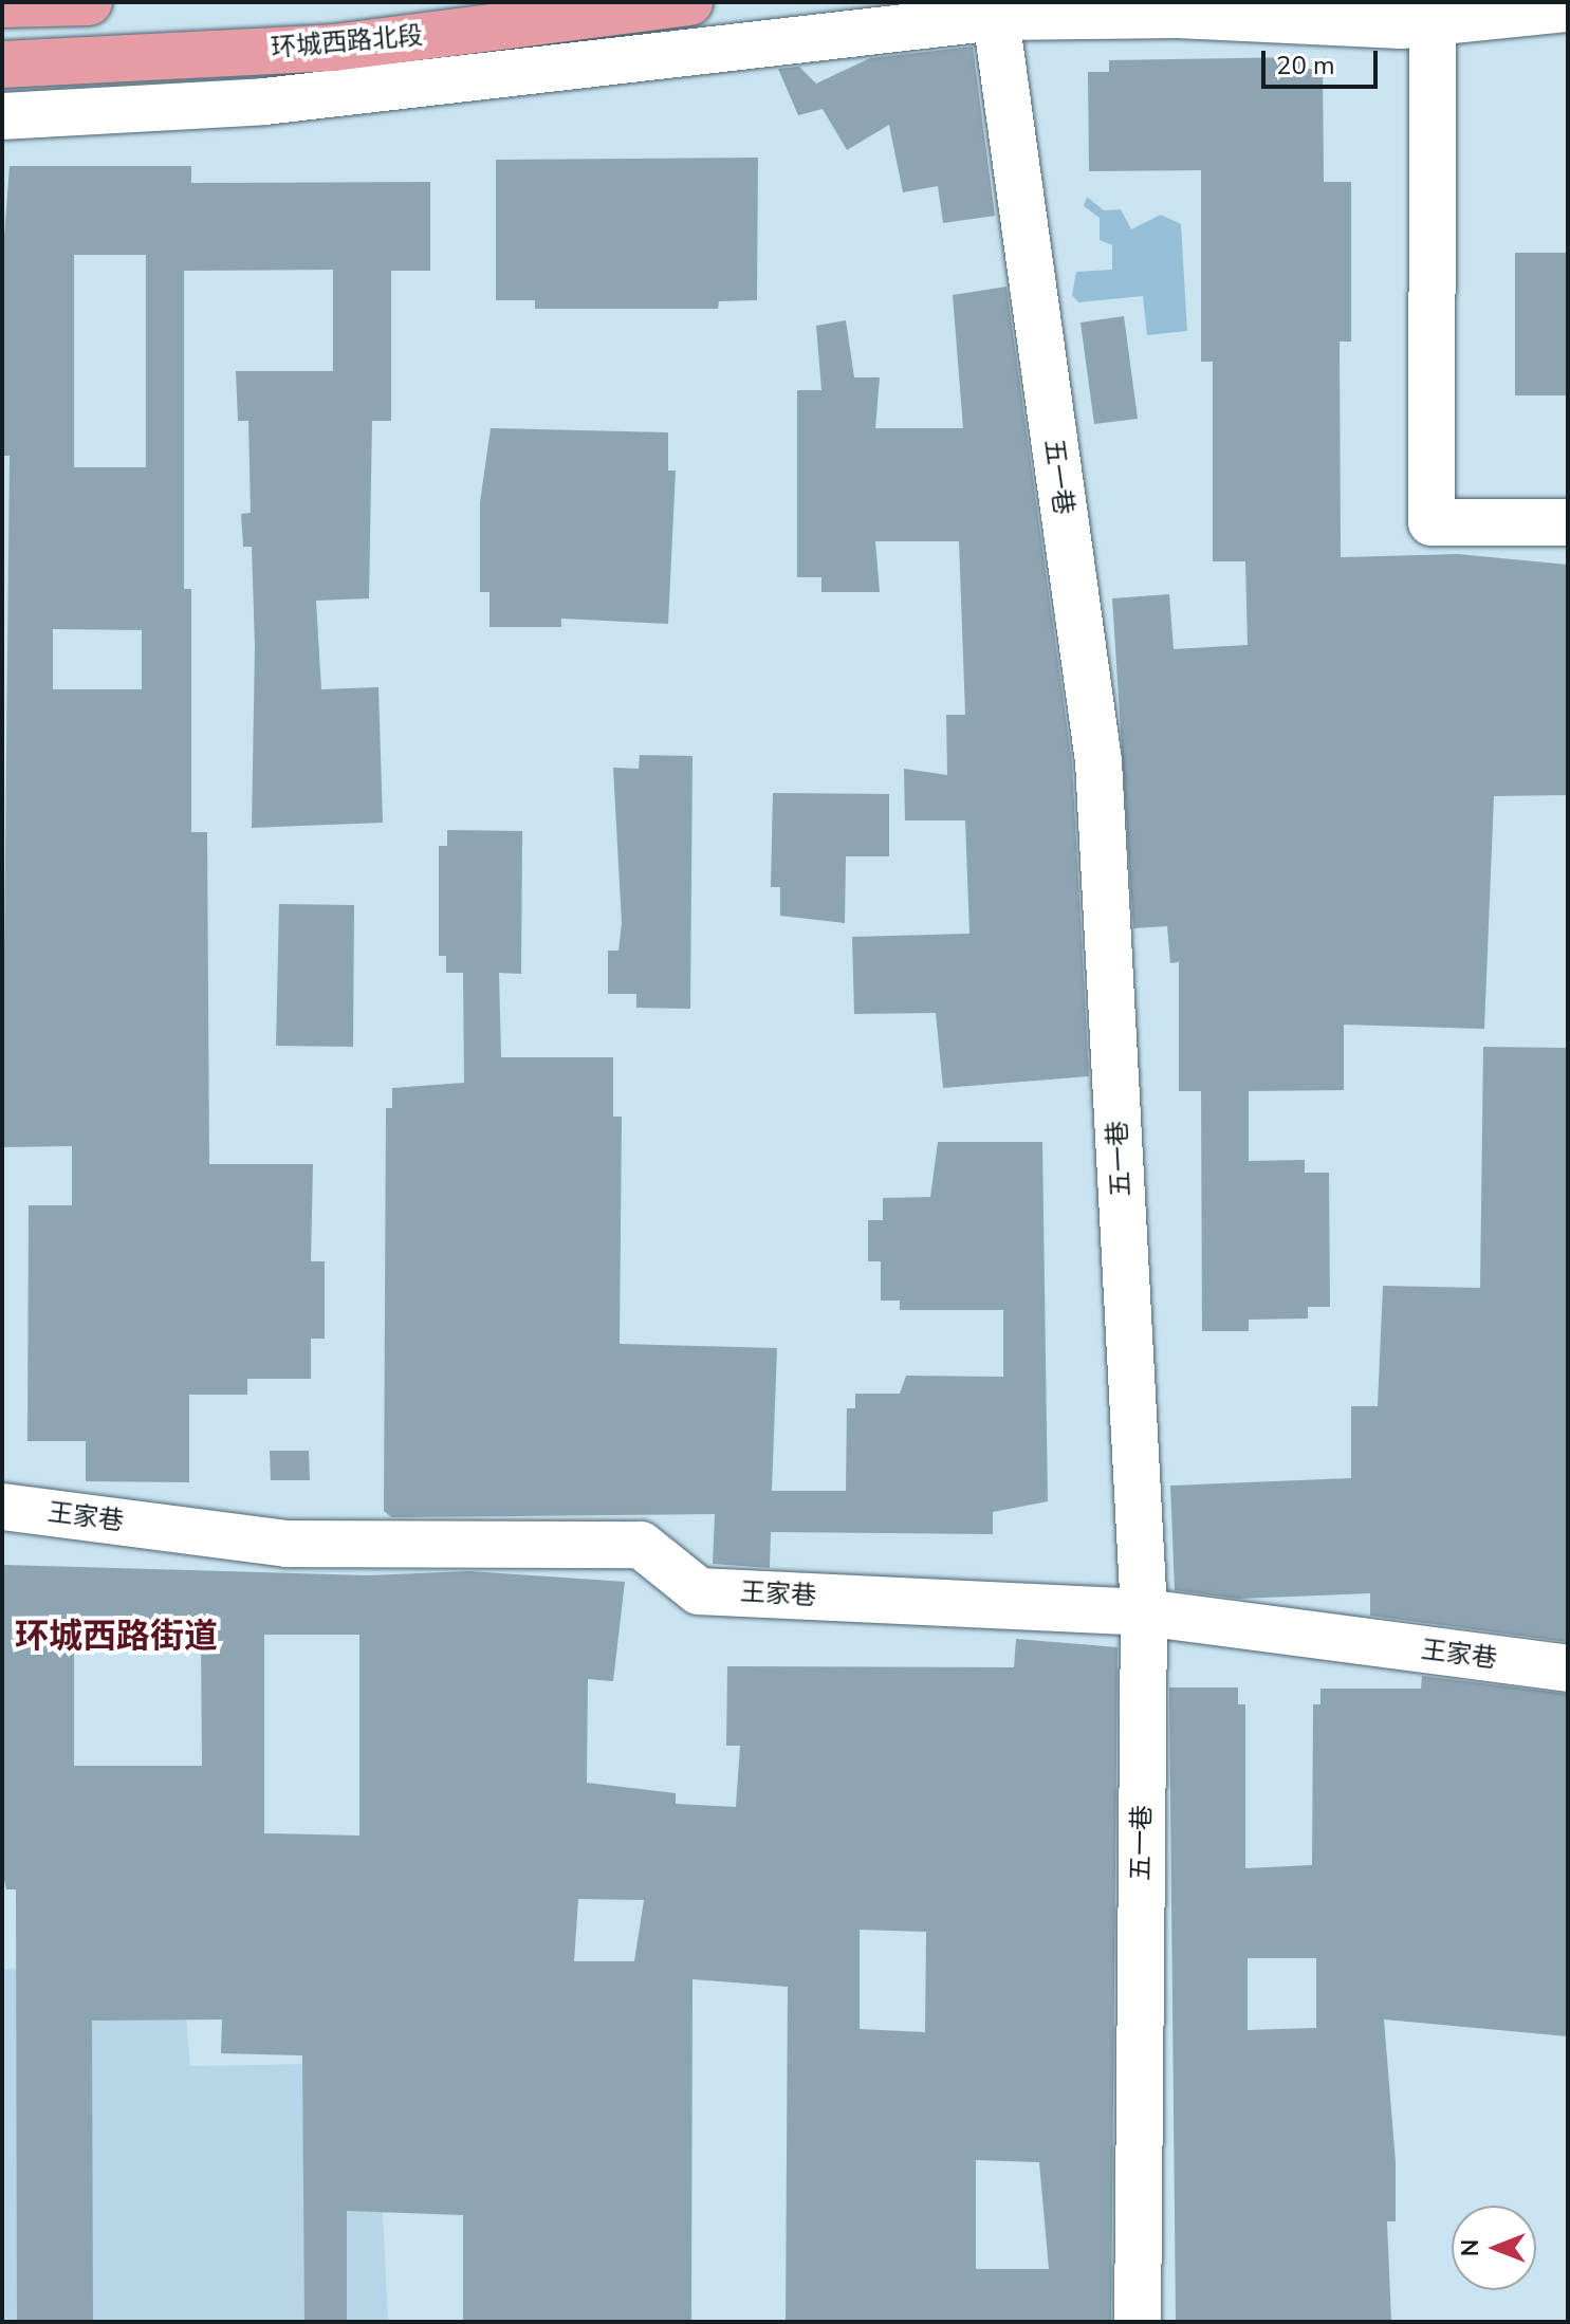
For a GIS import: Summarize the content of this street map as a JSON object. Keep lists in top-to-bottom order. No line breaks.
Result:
{"streets":{"main road":["环城西路北段"],"street":["五一巷","王家巷"]},"crossings":[["五一巷","王家巷"]],"districts":["环城西路街道"],"scale_bar":"20 m","north":"left"}
